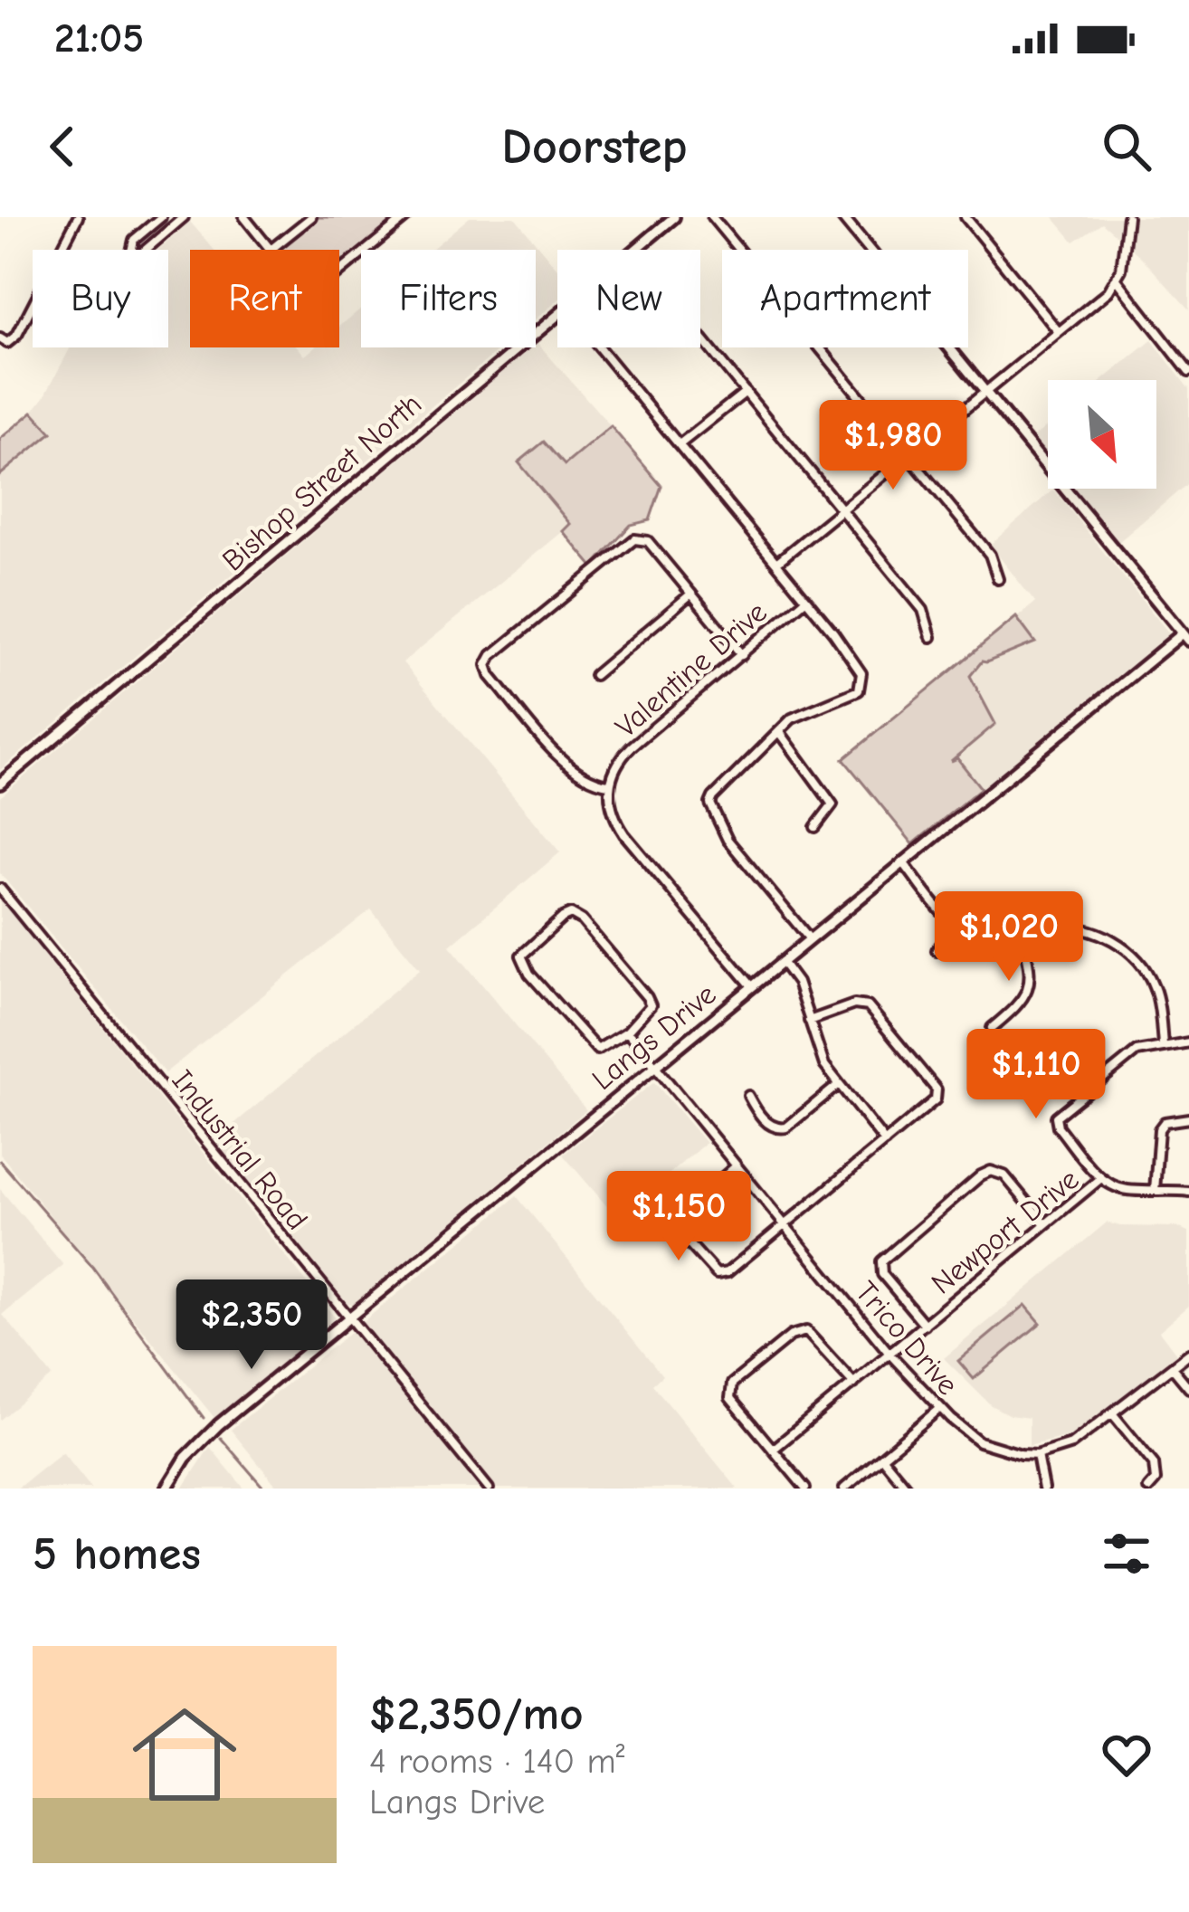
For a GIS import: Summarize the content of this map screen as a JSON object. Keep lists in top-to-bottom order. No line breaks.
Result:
{"streets":{"main road":["Bishop Street North","Langs Drive"],"street":["Valentine Drive","Industrial Road","Newport Drive","Trico Drive"]},"crossings":[["Langs Drive","Industrial Road"],["Langs Drive","Trico Drive"],["Newport Drive","Trico Drive"]],"north":"bottom right","page":{"status":"21:05","header":"Doorstep","chip":["Buy","Rent","Filters","New","Apartment"],"price":["$1,980","$1,020","$1,110","$1,150","$2,350"],"heading":"5 homes","list":[{"name":"$2,350/mo","note":"4 rooms · 140 m² · Langs Drive"}]}}
